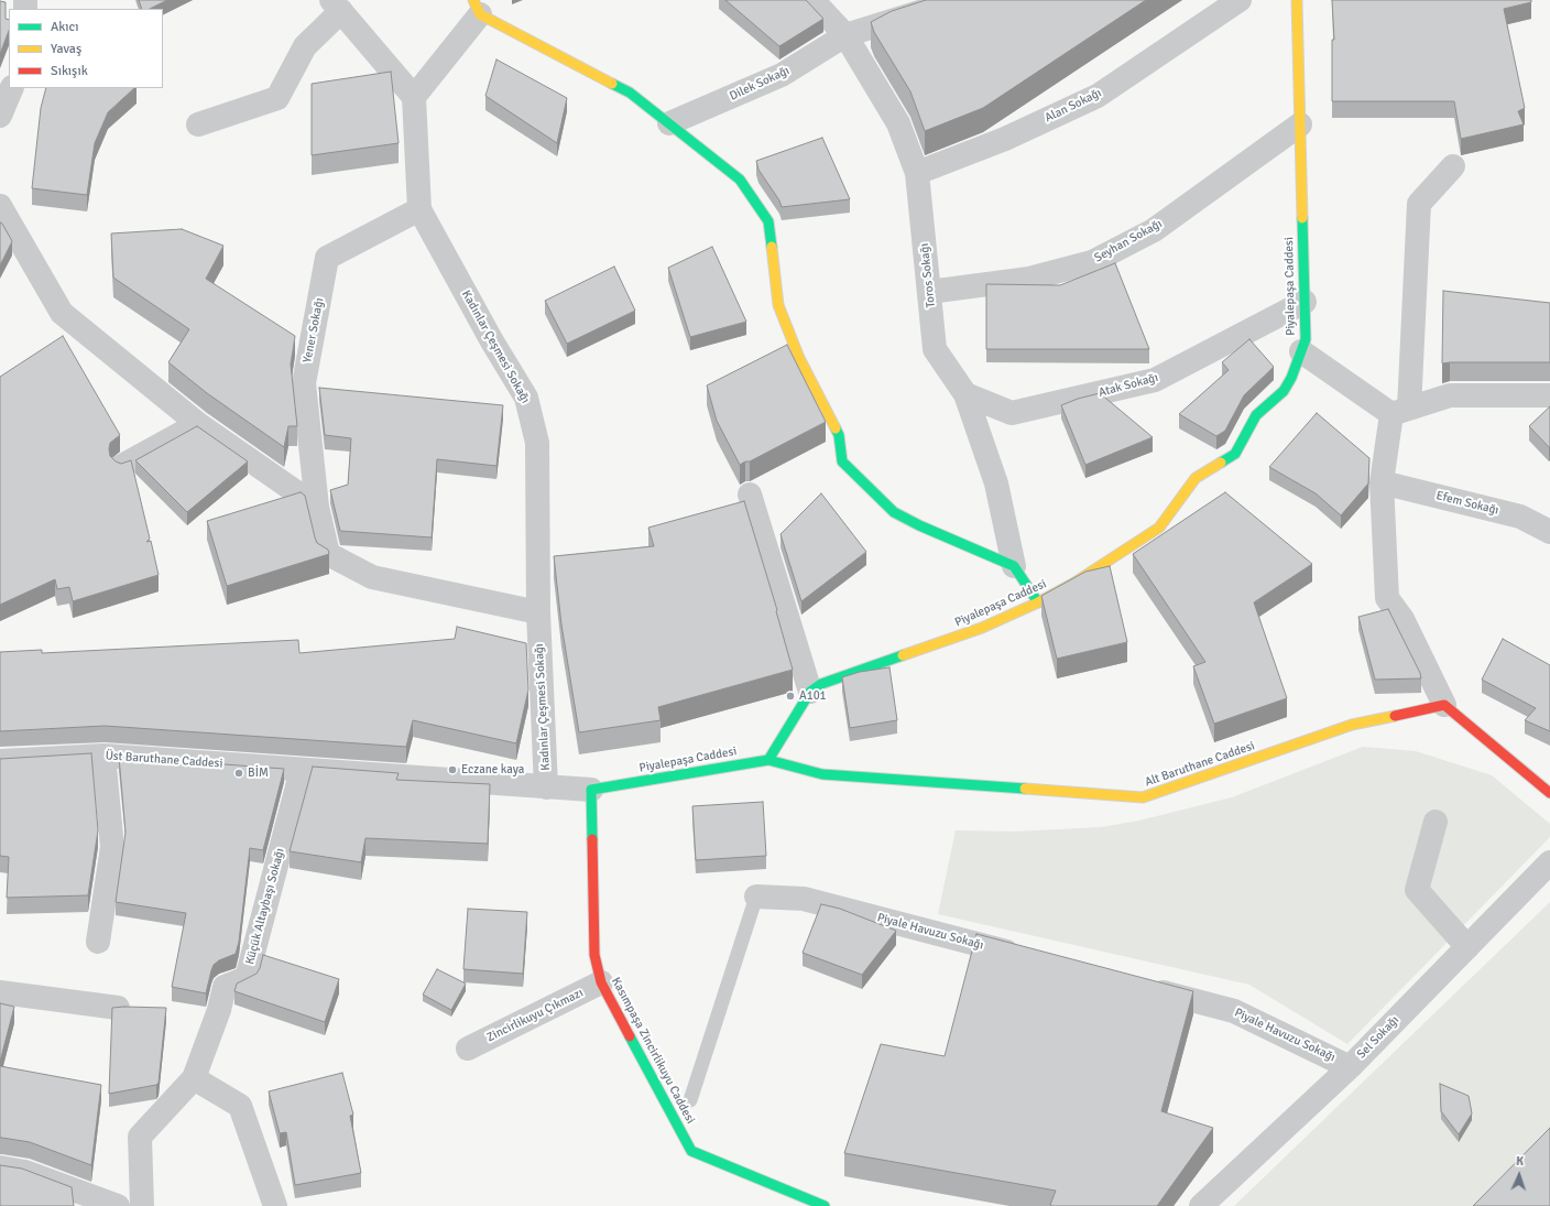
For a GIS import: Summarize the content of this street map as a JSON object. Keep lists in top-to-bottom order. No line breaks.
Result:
{"streets":{"street":["Dilek Sokağı","Alan Sokağı","Seyhan Sokağı","Toros Sokağı","Piyalepaşa Caddesi","Yener Sokağı","Kadınlar Çeşmesi Sokağı","Atak Sokağı","Efem Sokağı","Üst Baruthane Caddesi","Alt Baruthane Caddesi","Küçük Altaybaşı Sokağı","Piyale Havuzu Sokağı","Zincirlikuyu Çıkmazı","Sel Sokağı","Kasımpaşa Zincirlikuyu Caddesi"]},"crossings":[["Dilek Sokağı","Toros Sokağı"],["Alan Sokağı","Toros Sokağı"],["Seyhan Sokağı","Toros Sokağı"],["Seyhan Sokağı","Piyalepaşa Caddesi"],["Toros Sokağı","Atak Sokağı"],["Piyalepaşa Caddesi","Atak Sokağı"],["Piyalepaşa Caddesi","Üst Baruthane Caddesi"],["Piyalepaşa Caddesi","Alt Baruthane Caddesi"],["Piyalepaşa Caddesi","Kasımpaşa Zincirlikuyu Caddesi"],["Yener Sokağı","Kadınlar Çeşmesi Sokağı"],["Kadınlar Çeşmesi Sokağı","Üst Baruthane Caddesi"],["Üst Baruthane Caddesi","Küçük Altaybaşı Sokağı"],["Üst Baruthane Caddesi","Kasımpaşa Zincirlikuyu Caddesi"],["Piyale Havuzu Sokağı","Sel Sokağı"],["Zincirlikuyu Çıkmazı","Kasımpaşa Zincirlikuyu Caddesi"]],"places":["A101","Eczane kaya","BİM"],"legend":["Akıcı","Yavaş","Sıkışık"],"north":"top"}
